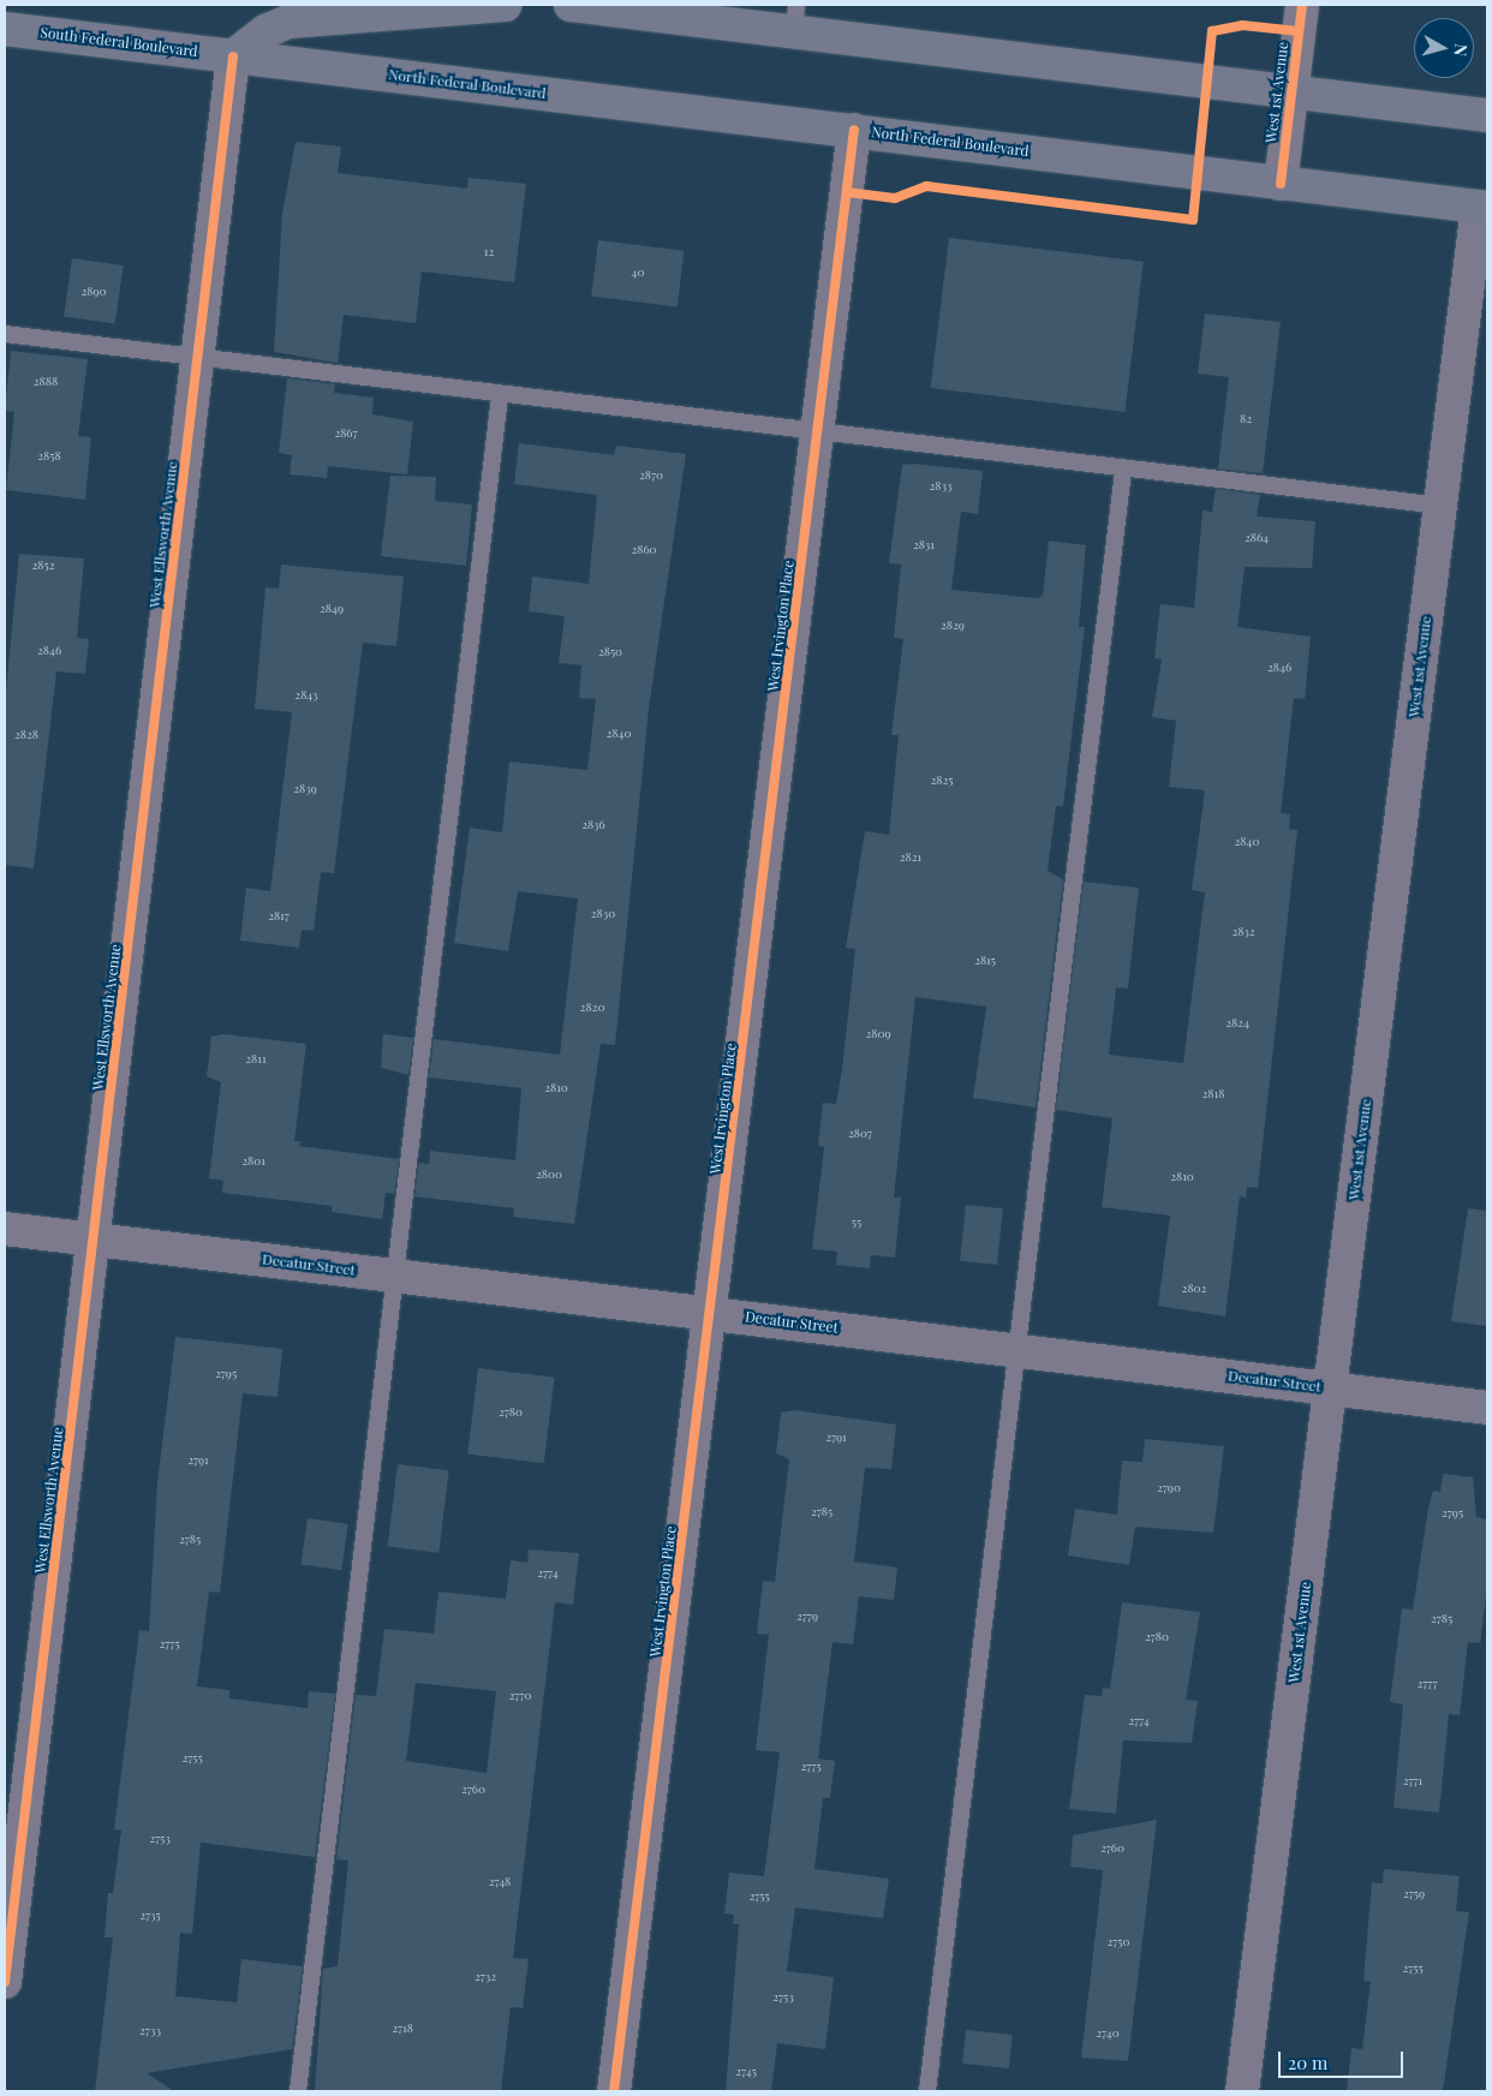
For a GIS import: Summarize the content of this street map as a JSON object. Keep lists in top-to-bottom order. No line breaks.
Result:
{"streets":{"main road":["South Federal Boulevard","North Federal Boulevard"],"street":["West 1st Avenue","West Ellsworth Avenue","West Irvington Place","Decatur Street"]},"crossings":[["South Federal Boulevard","North Federal Boulevard"],["South Federal Boulevard","West Ellsworth Avenue"],["North Federal Boulevard","West 1st Avenue"],["North Federal Boulevard","West Ellsworth Avenue"],["North Federal Boulevard","West Irvington Place"],["West 1st Avenue","Decatur Street"],["West Ellsworth Avenue","Decatur Street"],["West Irvington Place","Decatur Street"]],"house_numbers":["12","40","2890","2888","82","2867","2858","2870","2833","2864","2831","2860","2852","2849","2829","2846","2850","2846","2843","2840","2828","2825","2839","2836","2840","2821","2830","2817","2832","2815","2820","2824","2809","2811","2810","2818","2807","2801","2800","2810","55","2802","2795","2780","2791","2791","2790","2785","2795","2785","2774","2779","2785","2780","2775","2777","2770","2774","2755","2775","2771","2760","2753","2760","2748","2759","2755","2735","2750","2755","2732","2753","2718","2733","2740","2745"],"scale_bar":"20 m","north":"right"}
